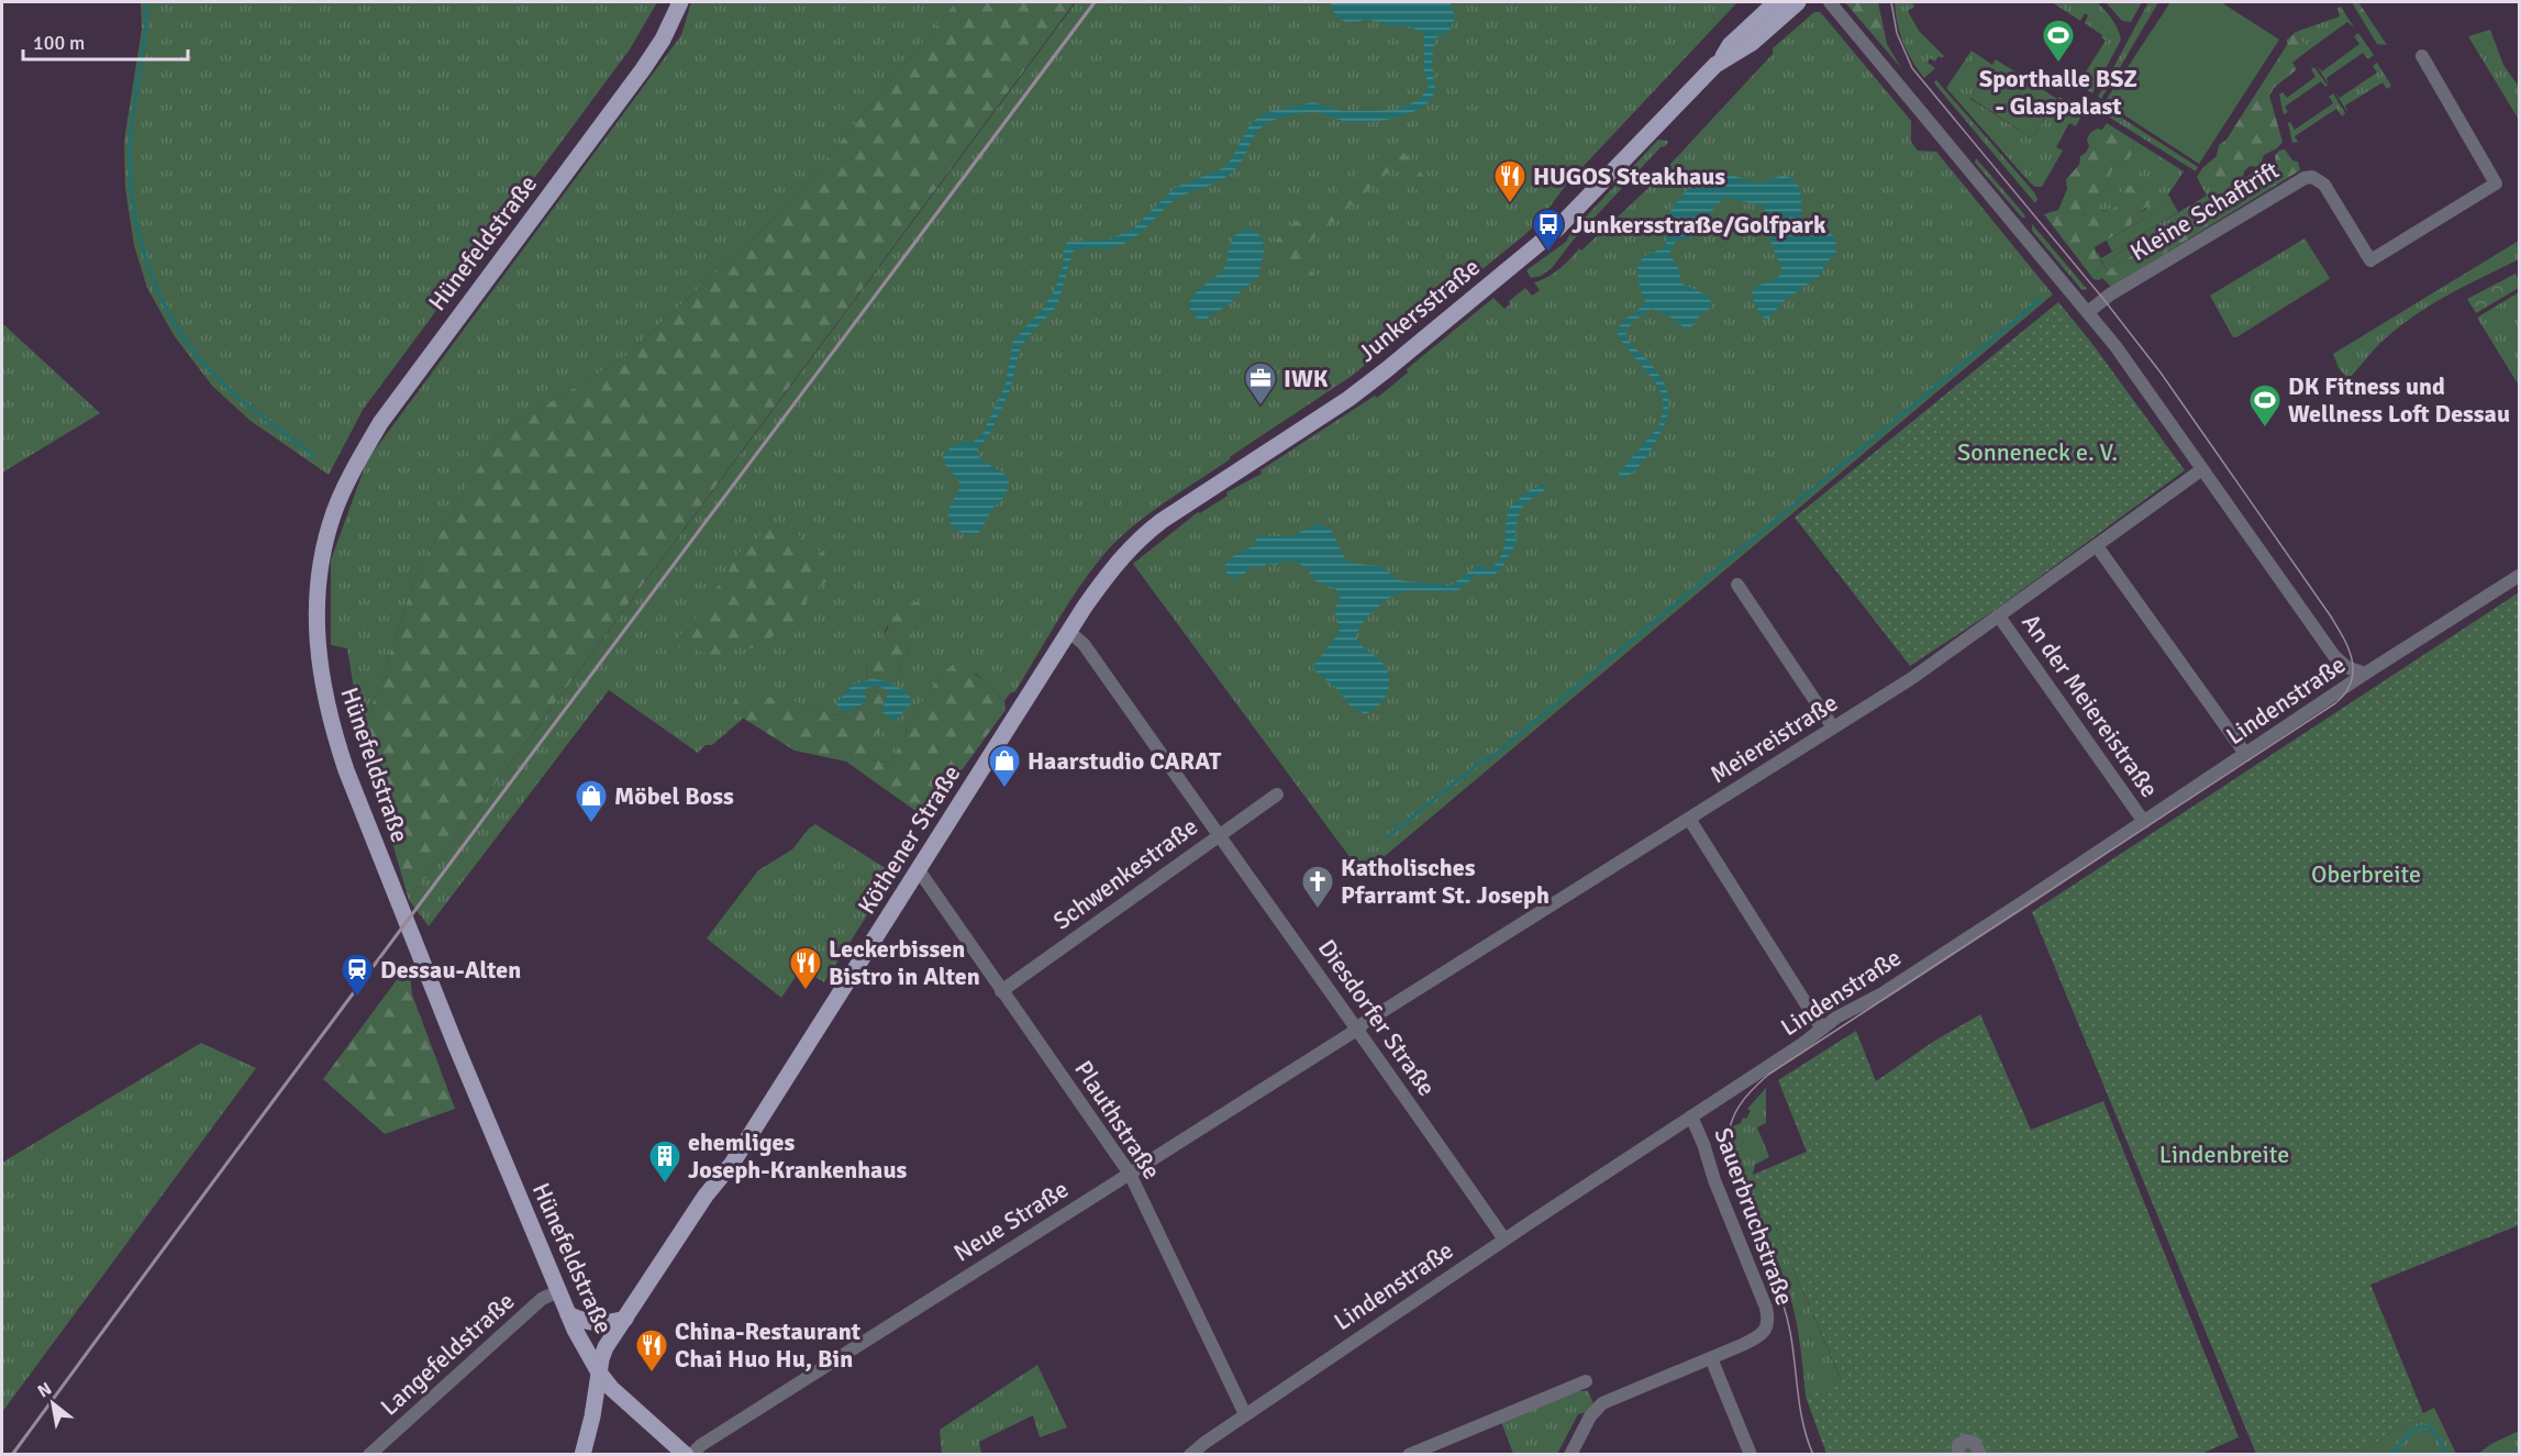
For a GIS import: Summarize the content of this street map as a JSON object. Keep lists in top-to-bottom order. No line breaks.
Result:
{"streets":{"main road":["Hünefeldstraße","Junkersstraße","Köthener Straße"],"street":["Kleine Schaftrift","Lindenstraße","An der Meiereistraße","Meiereistraße","Schwenkestraße","Diesdorfer Straße","Plauthstraße","Sauerbruchstraße","Neue Straße","Langefeldstraße"]},"crossings":[["Hünefeldstraße","Köthener Straße"],["Hünefeldstraße","Neue Straße"],["Hünefeldstraße","Langefeldstraße"],["Junkersstraße","Köthener Straße"],["Lindenstraße","An der Meiereistraße"],["Lindenstraße","Diesdorfer Straße"],["Lindenstraße","Plauthstraße"],["Lindenstraße","Sauerbruchstraße"],["An der Meiereistraße","Meiereistraße"],["Meiereistraße","Diesdorfer Straße"],["Meiereistraße","Neue Straße"],["Köthener Straße","Diesdorfer Straße"],["Köthener Straße","Plauthstraße"],["Schwenkestraße","Diesdorfer Straße"],["Schwenkestraße","Plauthstraße"],["Diesdorfer Straße","Neue Straße"],["Plauthstraße","Neue Straße"]],"parks":["Sonneneck e. V.","Oberbreite","Lindenbreite"],"places":{"sports":["Sporthalle BSZ - Glaspalast","DK Fitness und Wellness Loft Dessau"],"restaurant":["HUGOS Steakhaus","Leckerbissen Bistro in Alten","China-Restaurant Chai Huo Hu, Bin"],"bus stop":["Junkersstraße/Golfpark"],"office":["IWK"],"shop":["Haarstudio CARAT","Möbel Boss"],"church":["Katholisches Pfarramt St. Joseph"],"station":["Dessau-Alten"],"building":["ehemliges Joseph-Krankenhaus"]},"scale_bar":"100 m","north":"top left"}
